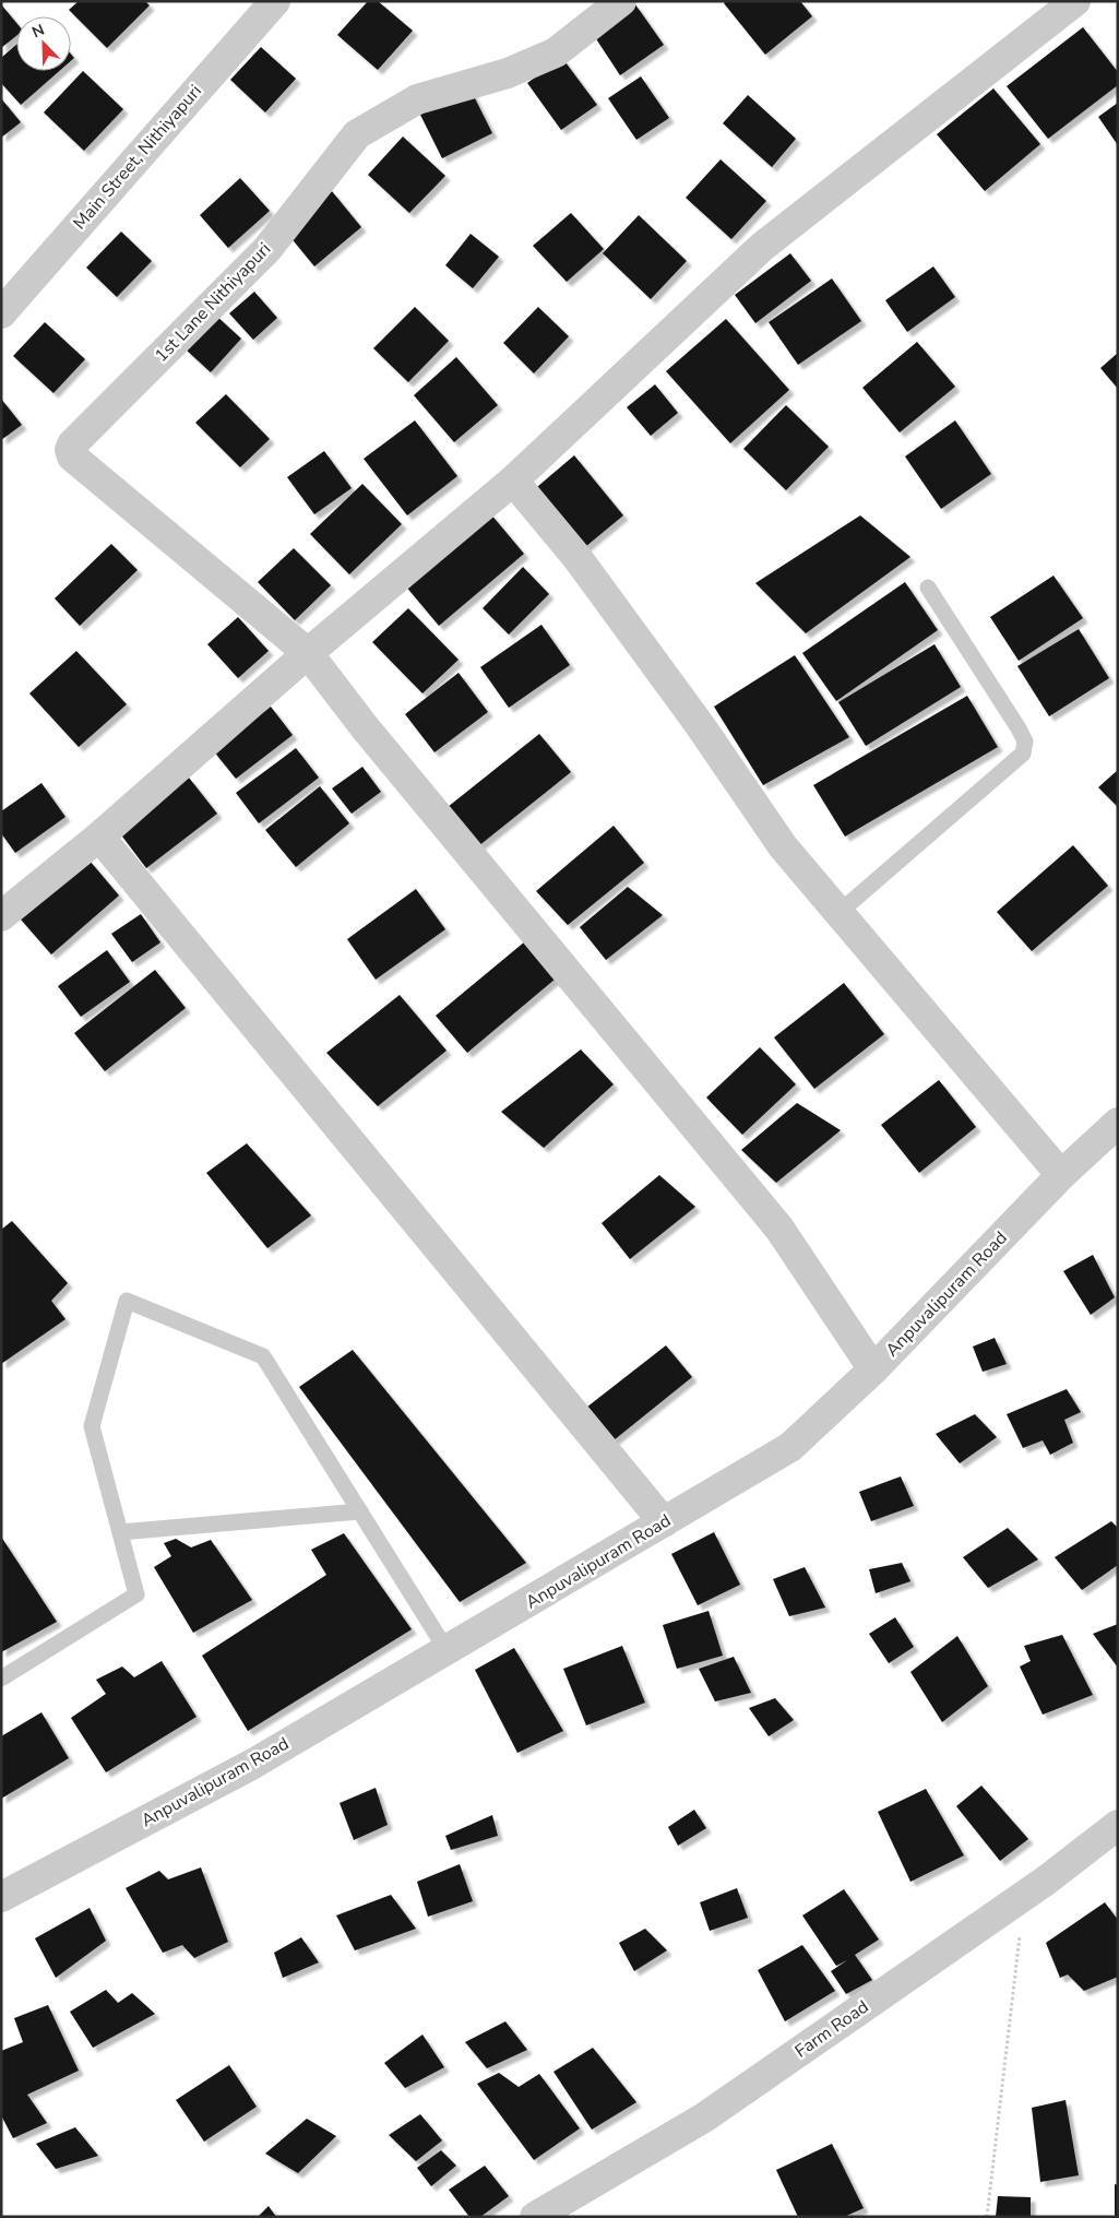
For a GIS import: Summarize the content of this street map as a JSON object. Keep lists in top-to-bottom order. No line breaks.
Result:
{"streets":{"street":["Main Street, Nithiyapuri","1st Lane Nithiyapuri","Anpuvalipuram Road","Farm Road"]},"north":"top left"}
